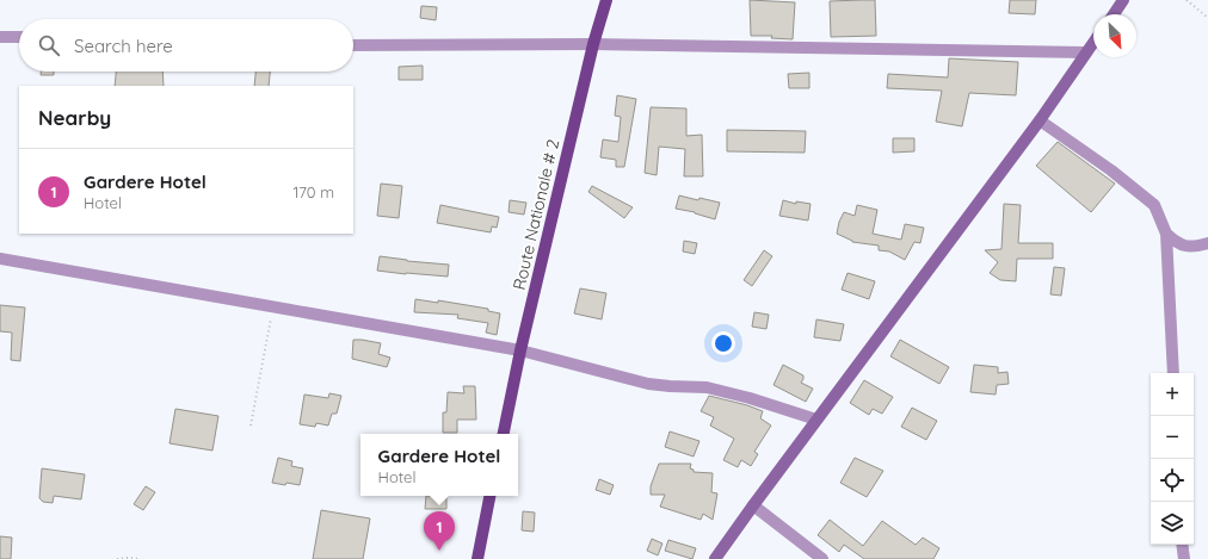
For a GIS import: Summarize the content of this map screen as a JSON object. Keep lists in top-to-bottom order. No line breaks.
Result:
{"streets":{"main road":["Route Nationale # 2"]},"north":"bottom right","page":{"search":"Search here","heading":"Nearby","list":[{"mark":"1","name":"Gardere Hotel","note":"Hotel","value":"170 m"}],"map_buttons":["+","−"],"popup":["Gardere Hotel","Hotel"],"pins":"1"}}
